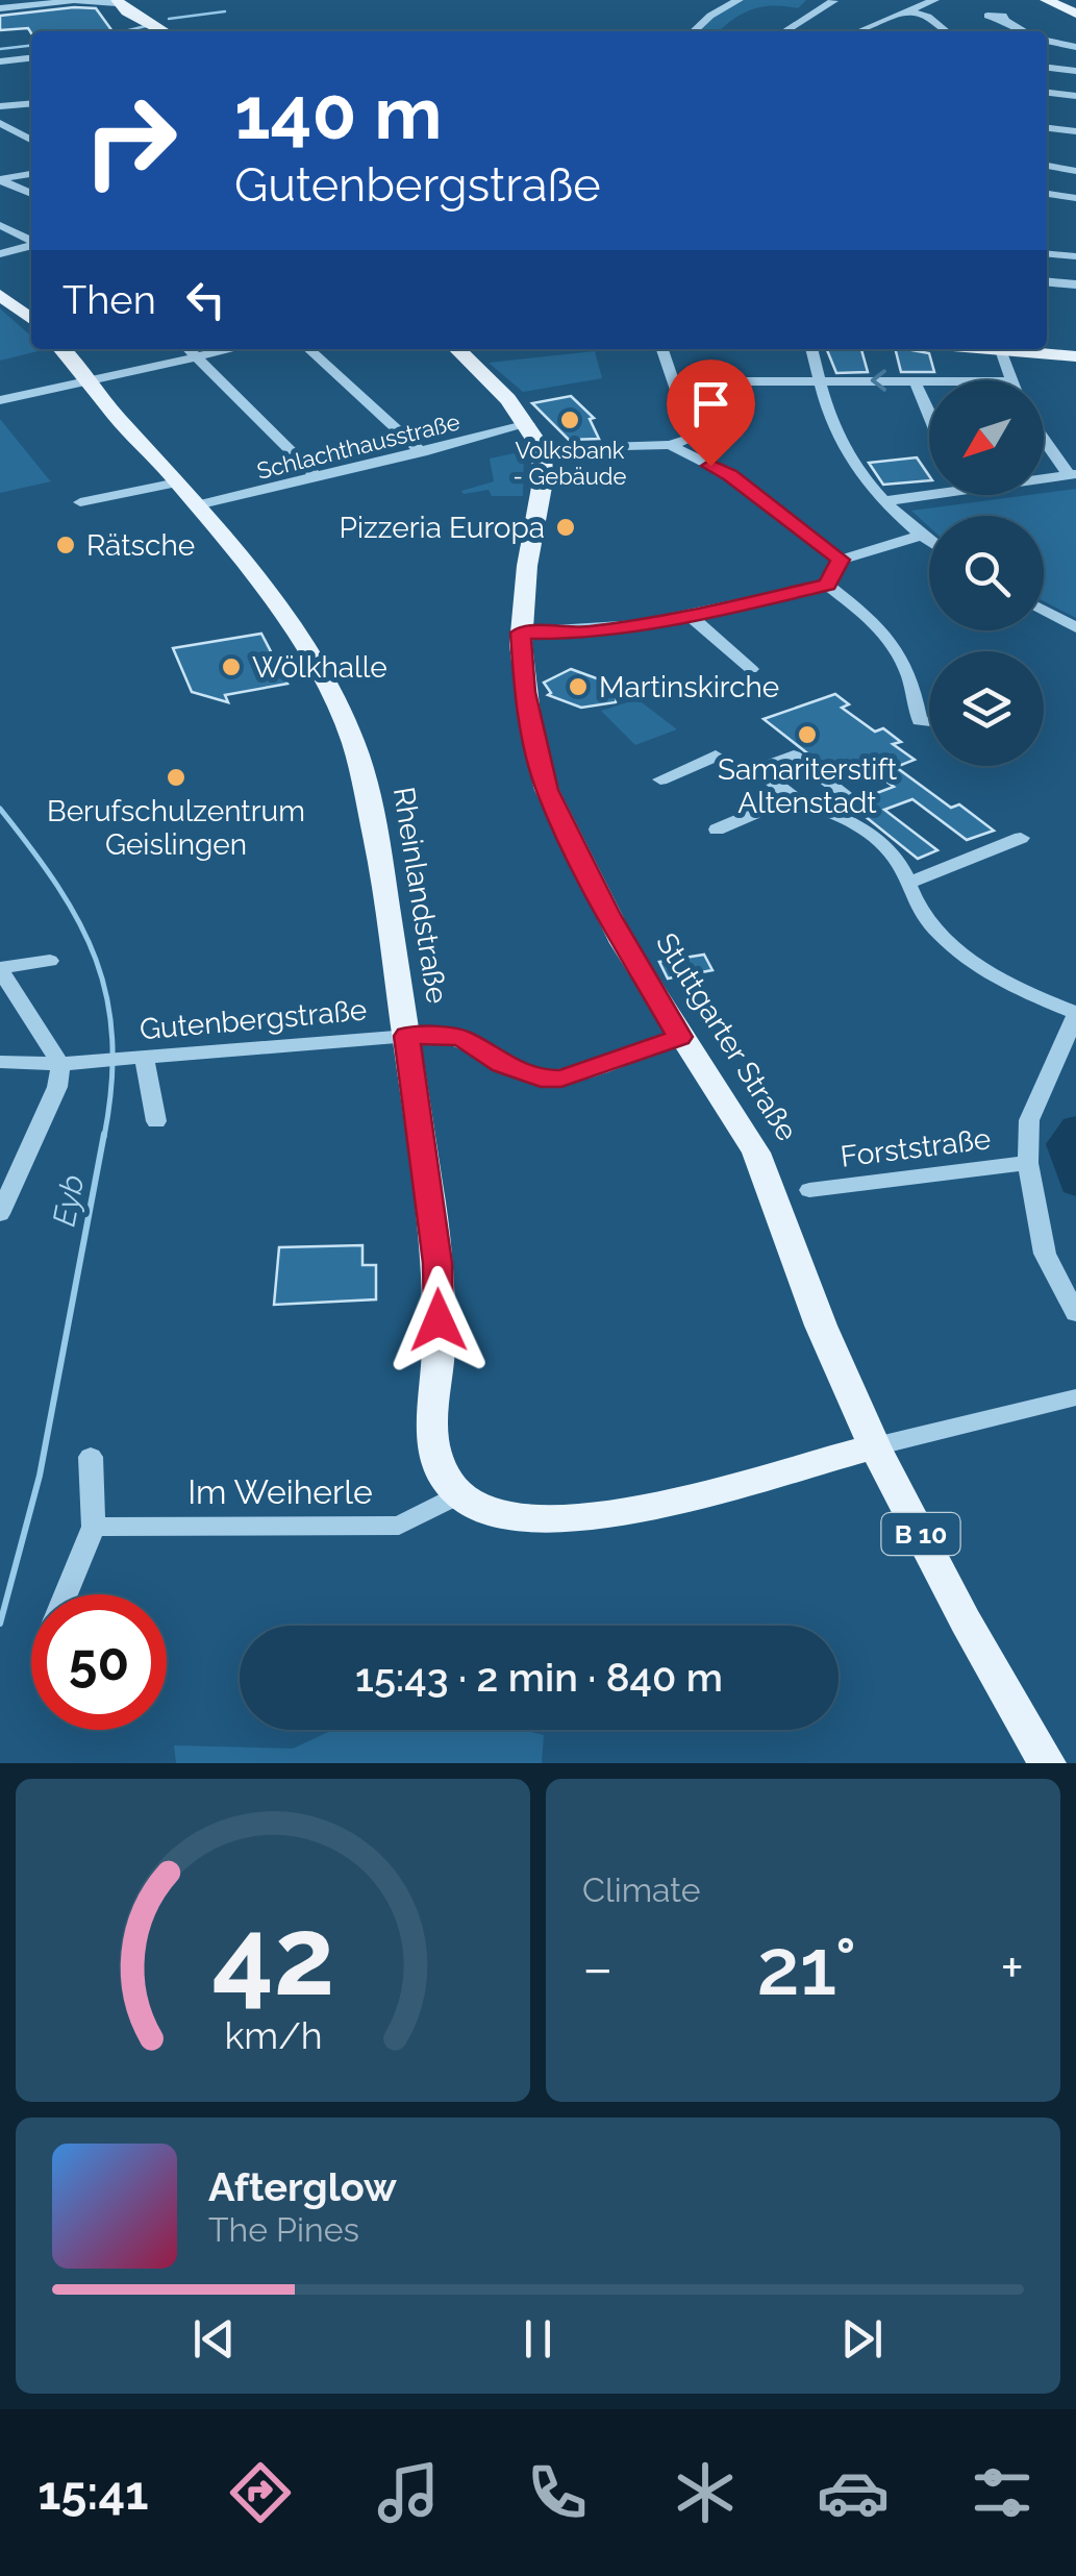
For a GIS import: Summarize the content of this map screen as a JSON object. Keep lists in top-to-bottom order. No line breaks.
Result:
{"streets":{"main road":["Rheinlandstraße","Stuttgarter Straße","B 10"],"street":["Schlachthausstraße","Gutenbergstraße","Forststraße","Im Weiherle"]},"crossings":[["Schlachthausstraße","Rheinlandstraße"],["Rheinlandstraße","Gutenbergstraße"],["Rheinlandstraße","Im Weiherle"],["Gutenbergstraße","Stuttgarter Straße"]],"water":["Eyb"],"places":["Volksbank - Gebäude","Pizzeria Europa","Rätsche","Wölkhalle","Martinskirche","Samariterstift Altenstadt","Berufschulzentrum Geislingen"],"north":"bottom left","page":{"turn":["140 m","Gutenbergstraße"],"then":"Then","limit":"50","trip":"15:43 · 2 min · 840 m","tile":"Climate","heat":["−","21°","+"],"song":["Afterglow","The Pines"],"tabs":"15:41","gauge":["42","km/h"]}}
